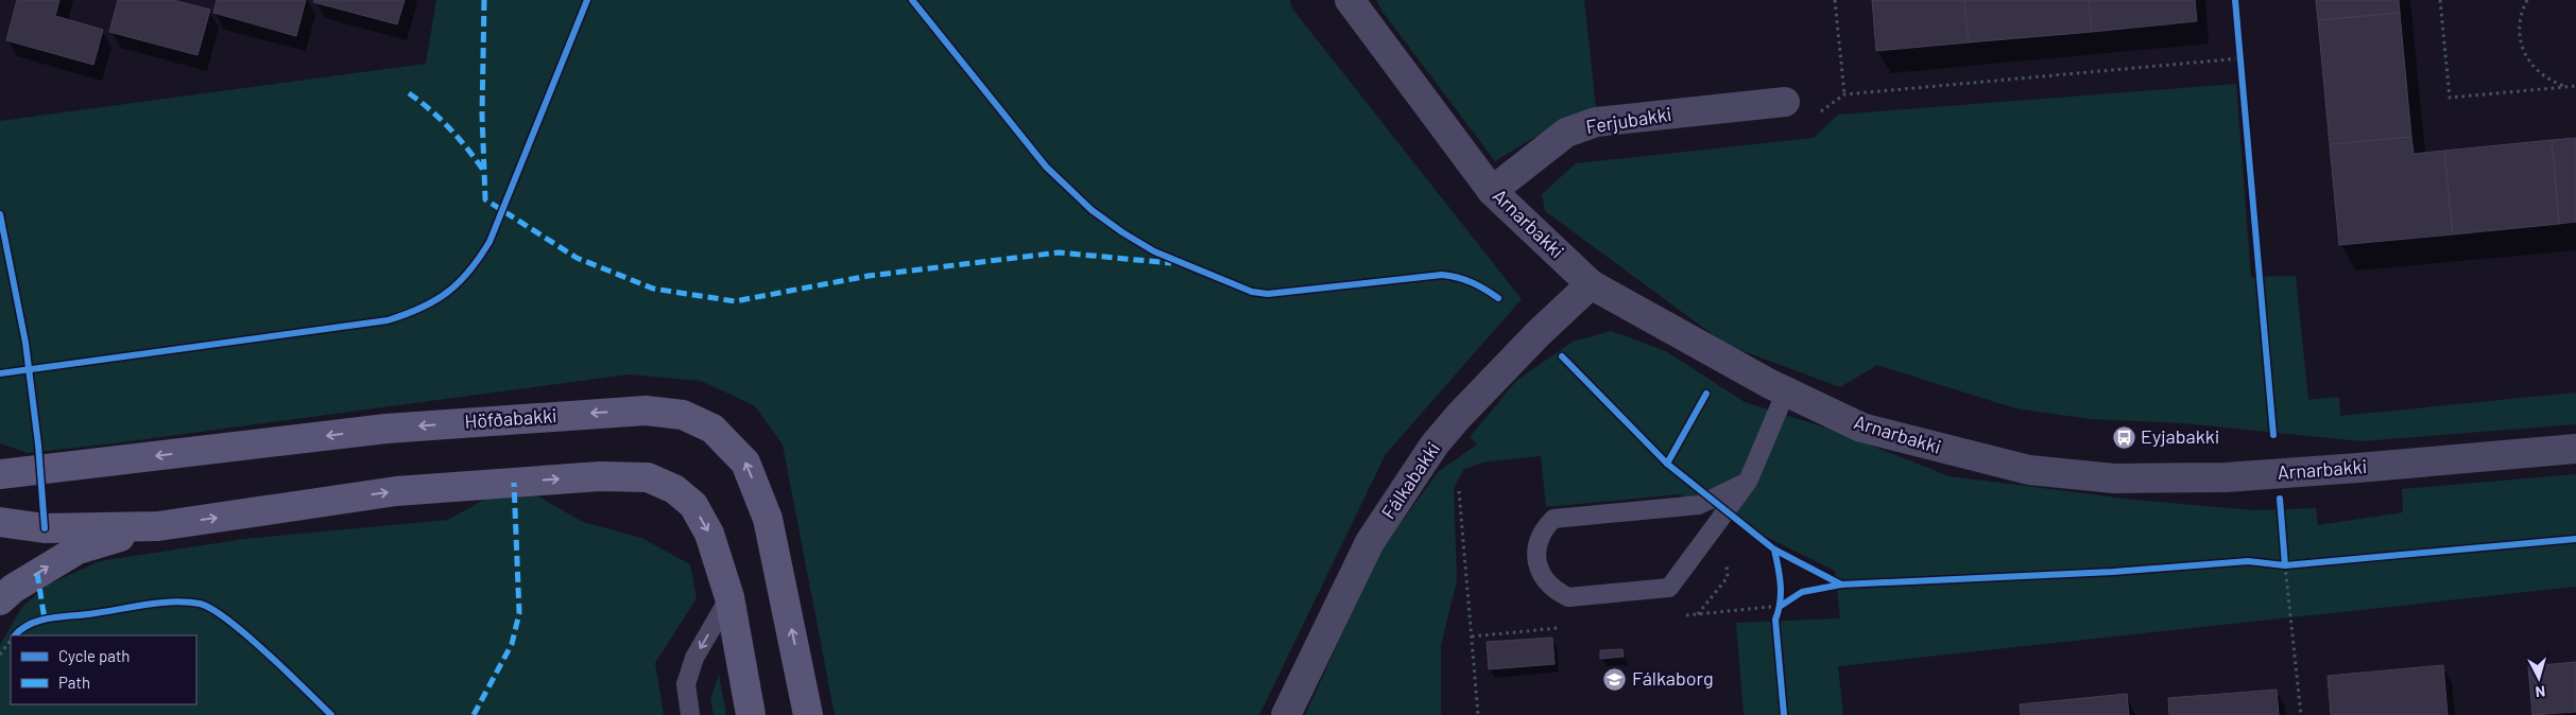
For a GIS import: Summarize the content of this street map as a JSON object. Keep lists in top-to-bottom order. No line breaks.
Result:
{"streets":{"main road":["Höfðabakki"],"street":["Ferjubakki","Arnarbakki","Fálkabakki"]},"crossings":[["Ferjubakki","Arnarbakki"],["Arnarbakki","Fálkabakki"]],"one_way":["Höfðabakki"],"places":{"bus stop":["Eyjabakki"],"school or university":["Fálkaborg"]},"legend":["Cycle path","Path"],"north":"bottom"}
